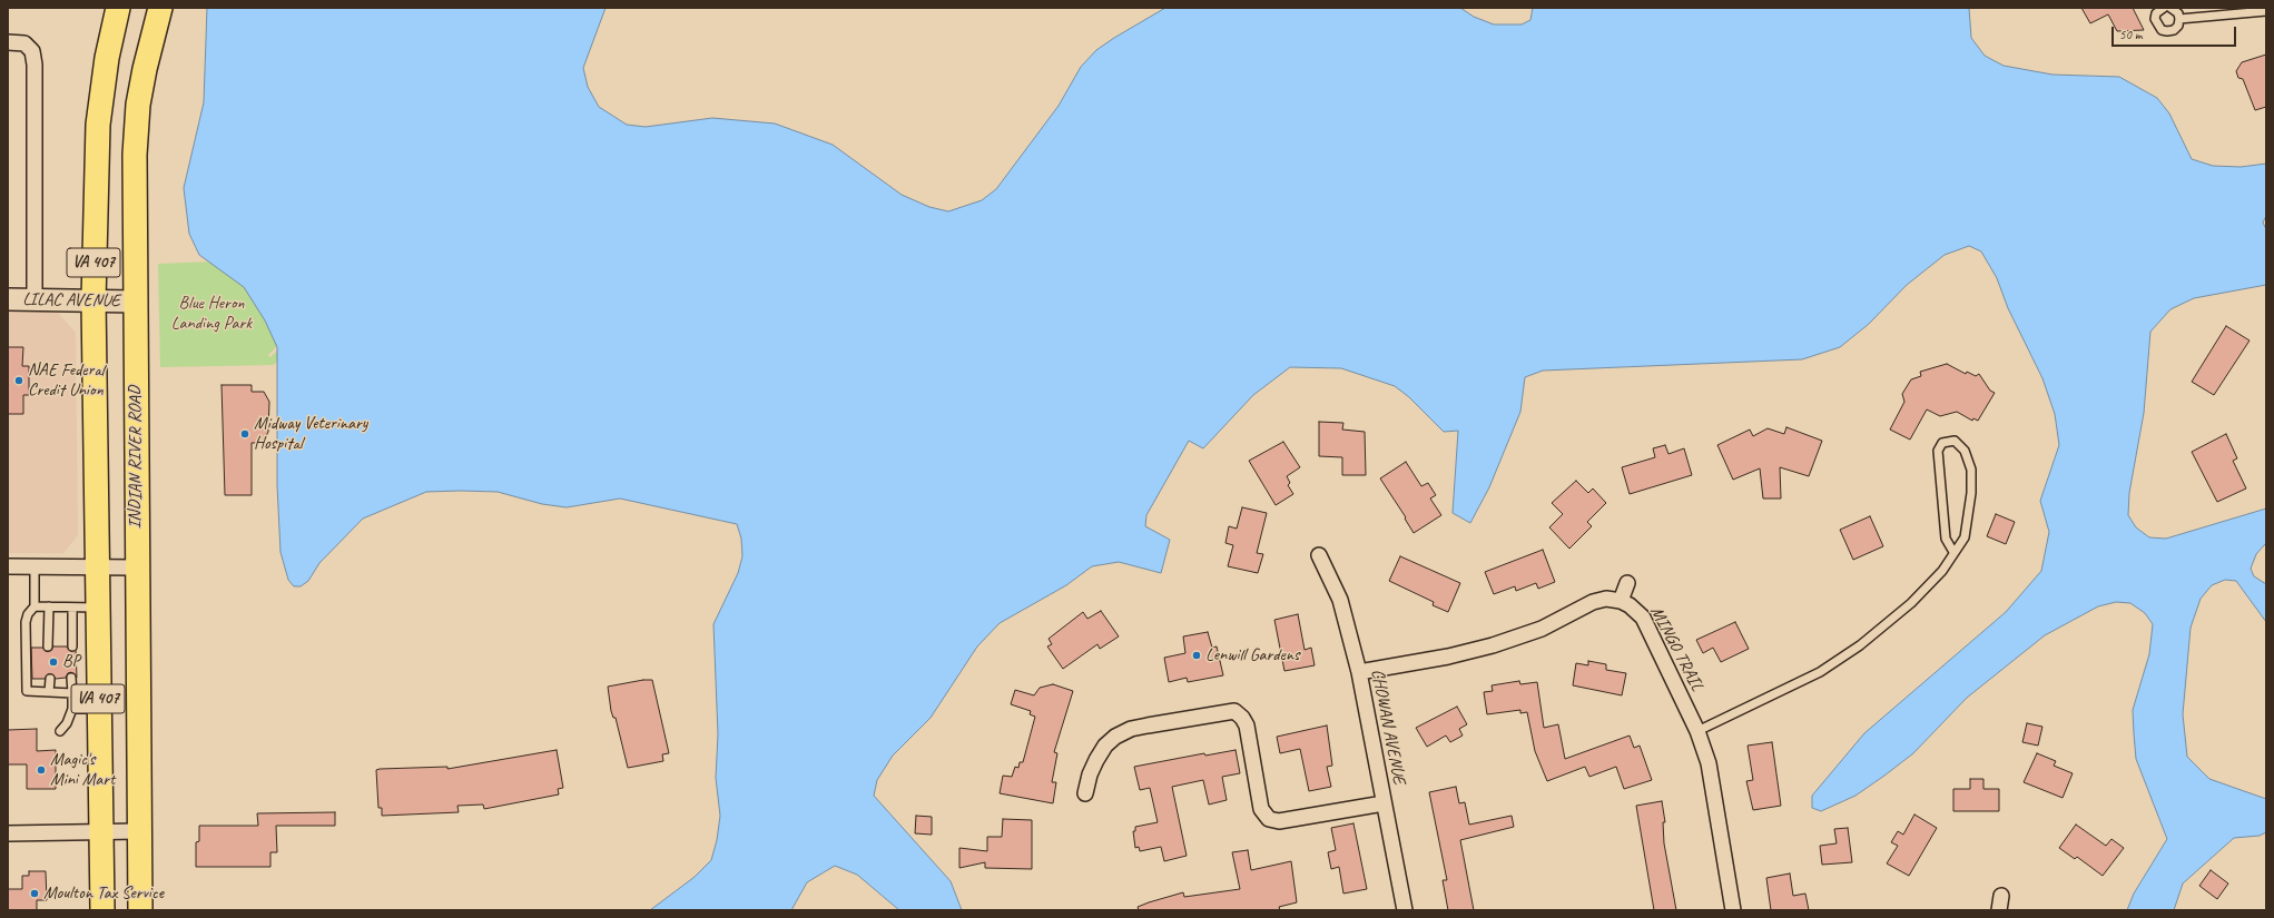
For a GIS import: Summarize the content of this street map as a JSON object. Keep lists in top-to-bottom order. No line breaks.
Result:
{"streets":{"main road":["VA 407","INDIAN RIVER ROAD"],"street":["LILAC AVENUE","MINGO TRAIL","CHOWAN AVENUE"]},"crossings":[["VA 407","LILAC AVENUE"],["LILAC AVENUE","INDIAN RIVER ROAD"]],"parks":["Blue Heron Landing Park"],"places":["NAE Federal Credit Union","Midway Veterinary Hospital","Lenwill Gardens","BP","Magic's Mini Mart","Moulton Tax Service"],"scale_bar":"50 m"}
